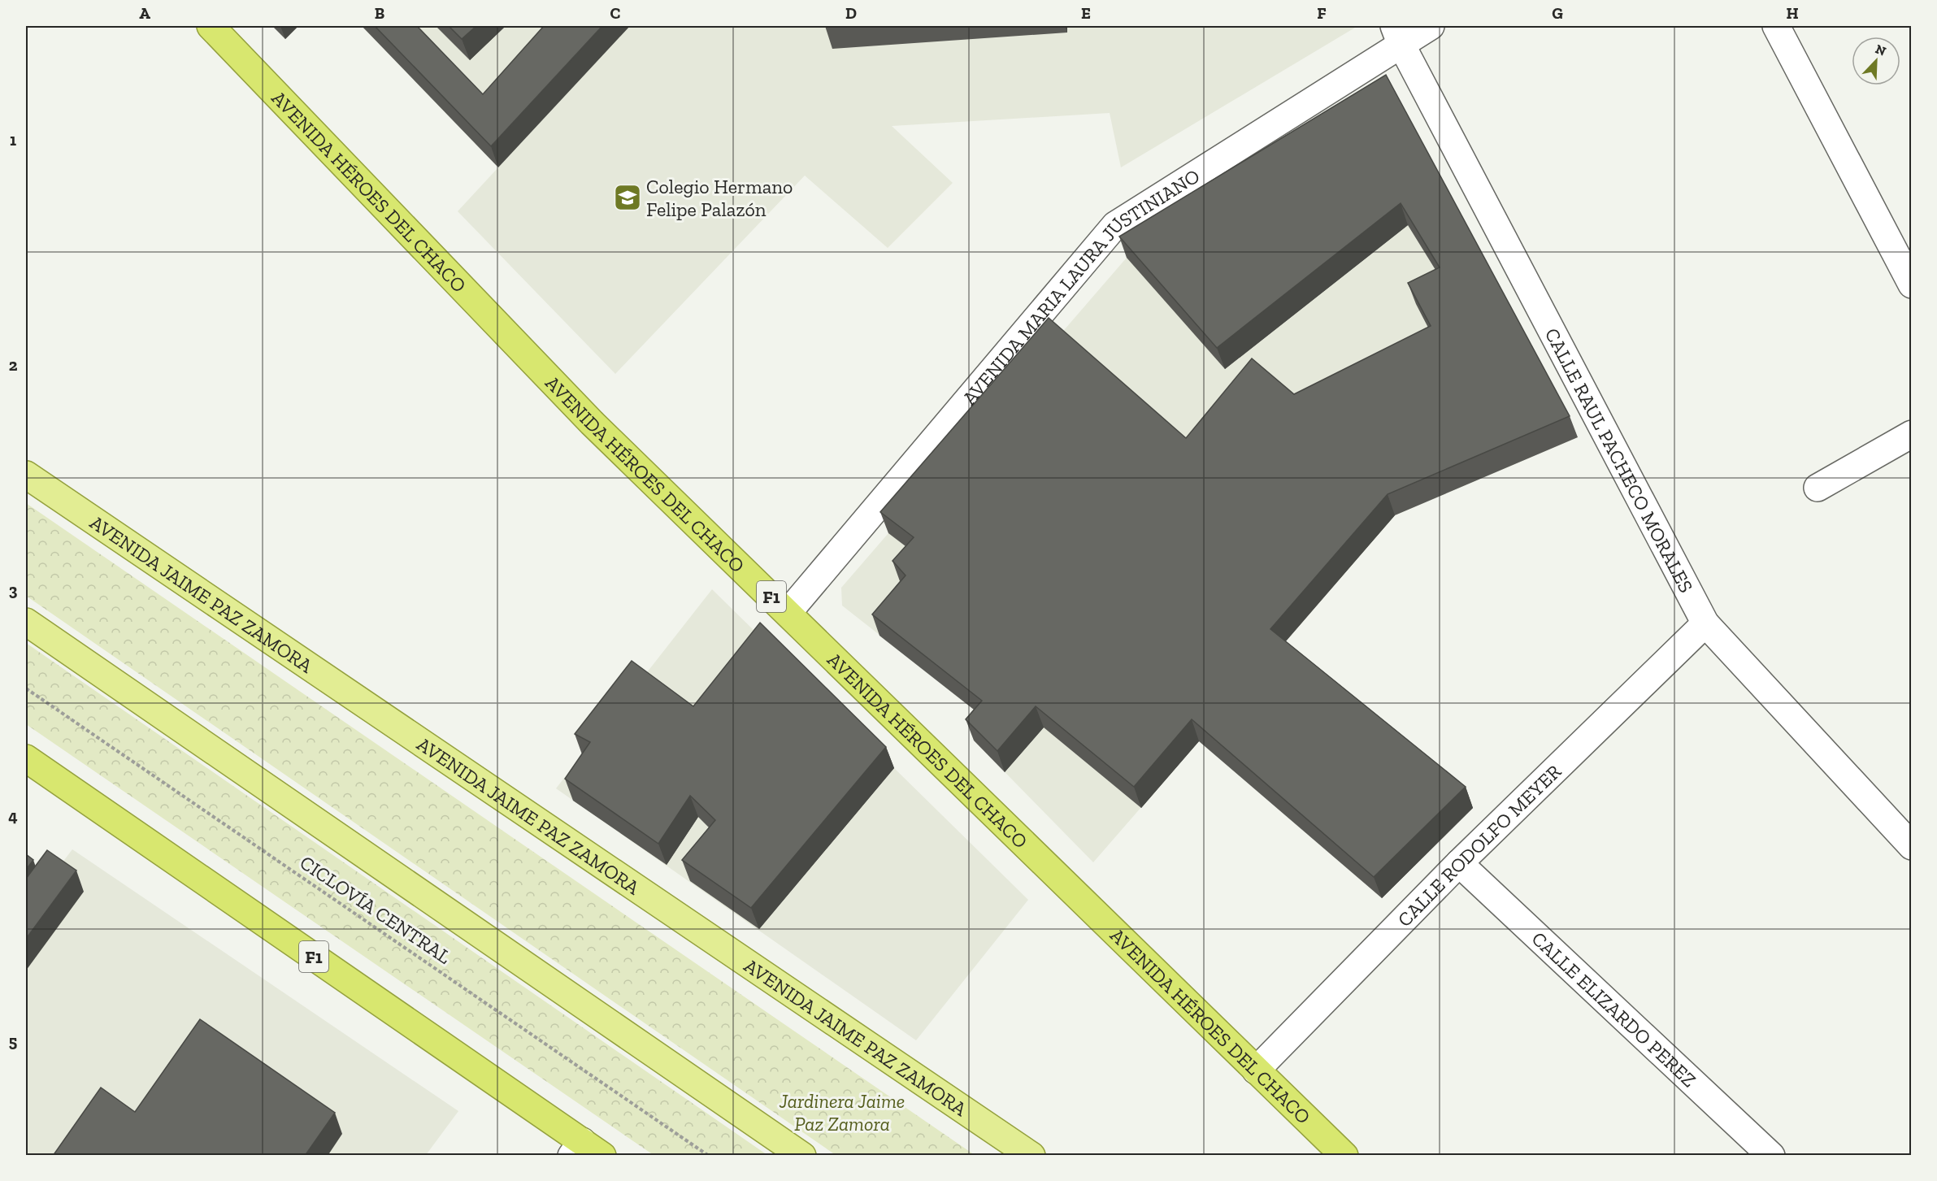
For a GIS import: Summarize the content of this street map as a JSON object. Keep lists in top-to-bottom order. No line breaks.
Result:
{"streets":{"highway":["AVENIDA HÉROES DEL CHACO","F1"],"main road":["AVENIDA JAIME PAZ ZAMORA"],"street":["AVENIDA MARIA LAURA JUSTINIANO","CALLE RAUL PACHECO MORALES","CALLE RODOLFO MEYER","CALLE ELIZARDO PEREZ"],"path":["CICLOVÍA CENTRAL"]},"crossings":[["AVENIDA HÉROES DEL CHACO","AVENIDA MARIA LAURA JUSTINIANO"],["AVENIDA HÉROES DEL CHACO","CALLE RODOLFO MEYER"],["AVENIDA MARIA LAURA JUSTINIANO","CALLE RAUL PACHECO MORALES"],["CALLE RAUL PACHECO MORALES","CALLE RODOLFO MEYER"],["CALLE RODOLFO MEYER","CALLE ELIZARDO PEREZ"]],"parks":["Jardinera Jaime Paz Zamora"],"places":{"school or university":["Colegio Hermano Felipe Palazón"]},"north":"top right","grid":{"columns":["A","B","C","D","E","F","G","H"],"rows":["1","2","3","4","5"]}}
